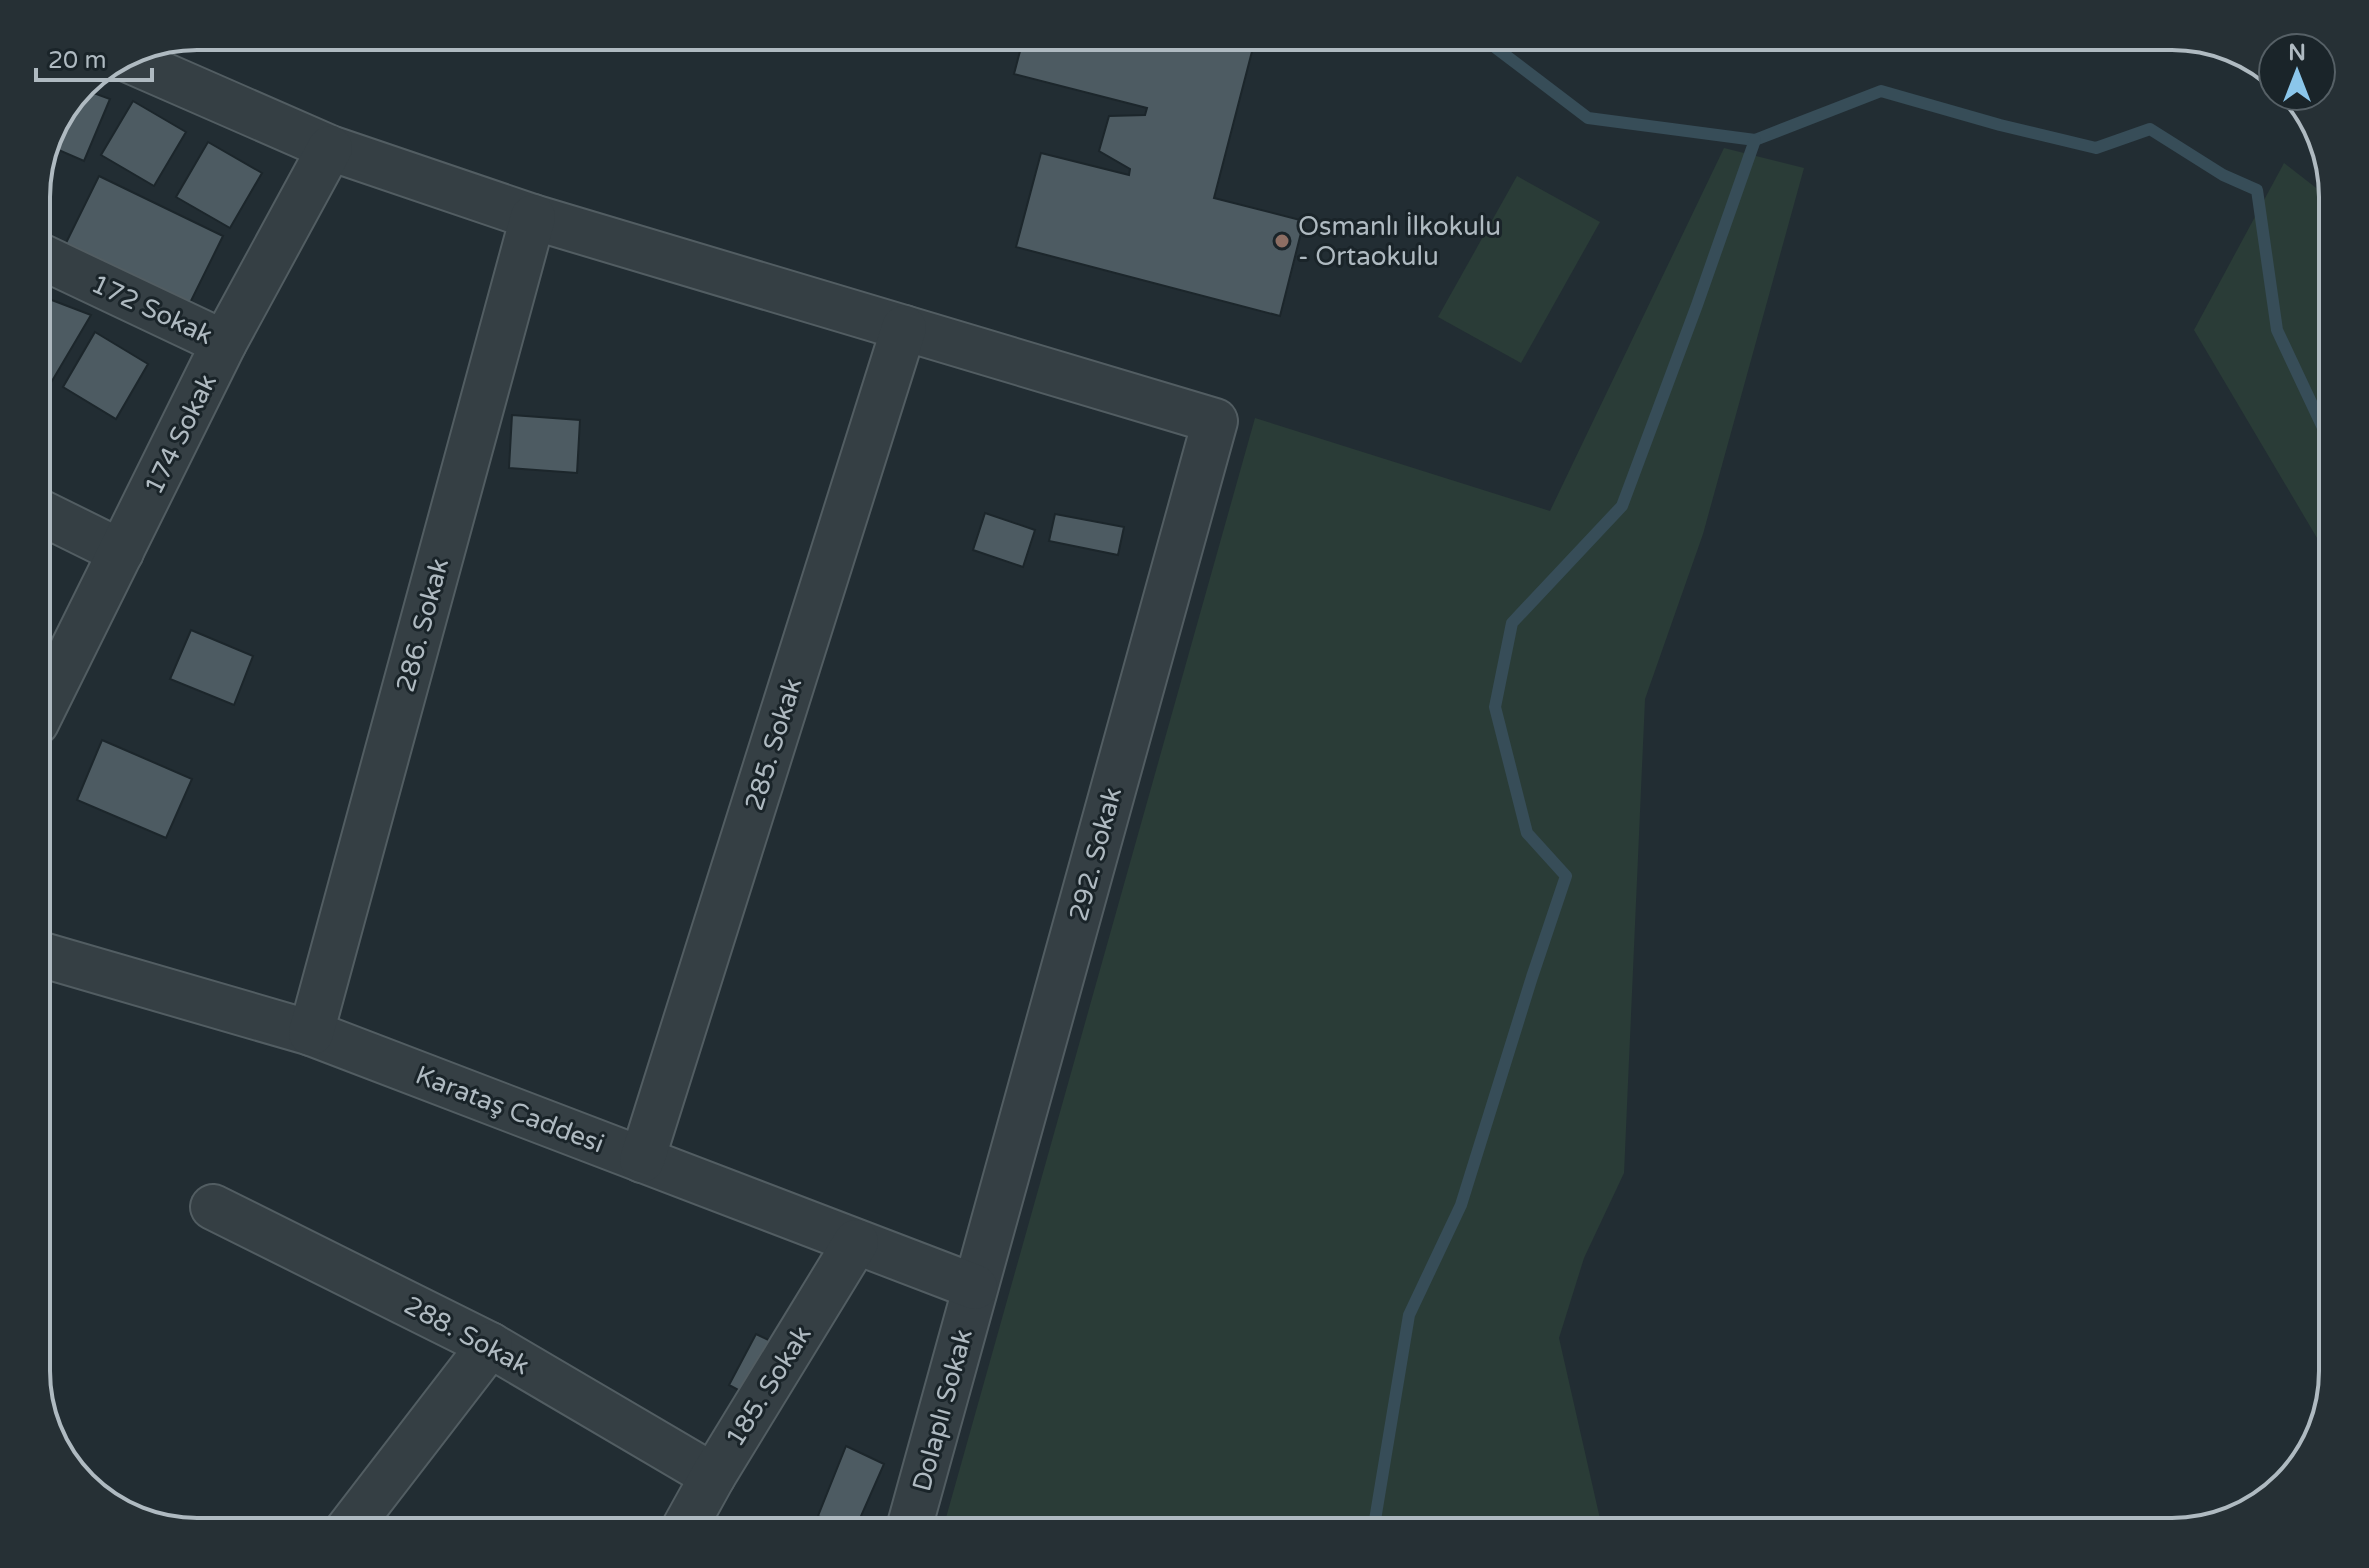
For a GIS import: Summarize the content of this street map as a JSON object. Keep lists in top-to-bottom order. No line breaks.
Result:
{"streets":{"street":["172 Sokak","174 Sokak","286. Sokak","285. Sokak","292. Sokak","Karataş Caddesi","288. Sokak","185. Sokak","Dolaplı Sokak"]},"crossings":[["172 Sokak","174 Sokak"],["286. Sokak","Karataş Caddesi"],["285. Sokak","292. Sokak"],["285. Sokak","Karataş Caddesi"],["292. Sokak","Karataş Caddesi"],["292. Sokak","Dolaplı Sokak"],["Karataş Caddesi","185. Sokak"],["Karataş Caddesi","Dolaplı Sokak"],["288. Sokak","185. Sokak"]],"places":["Osmanlı İlkokulu - Ortaokulu"],"scale_bar":"20 m","north":"top"}
